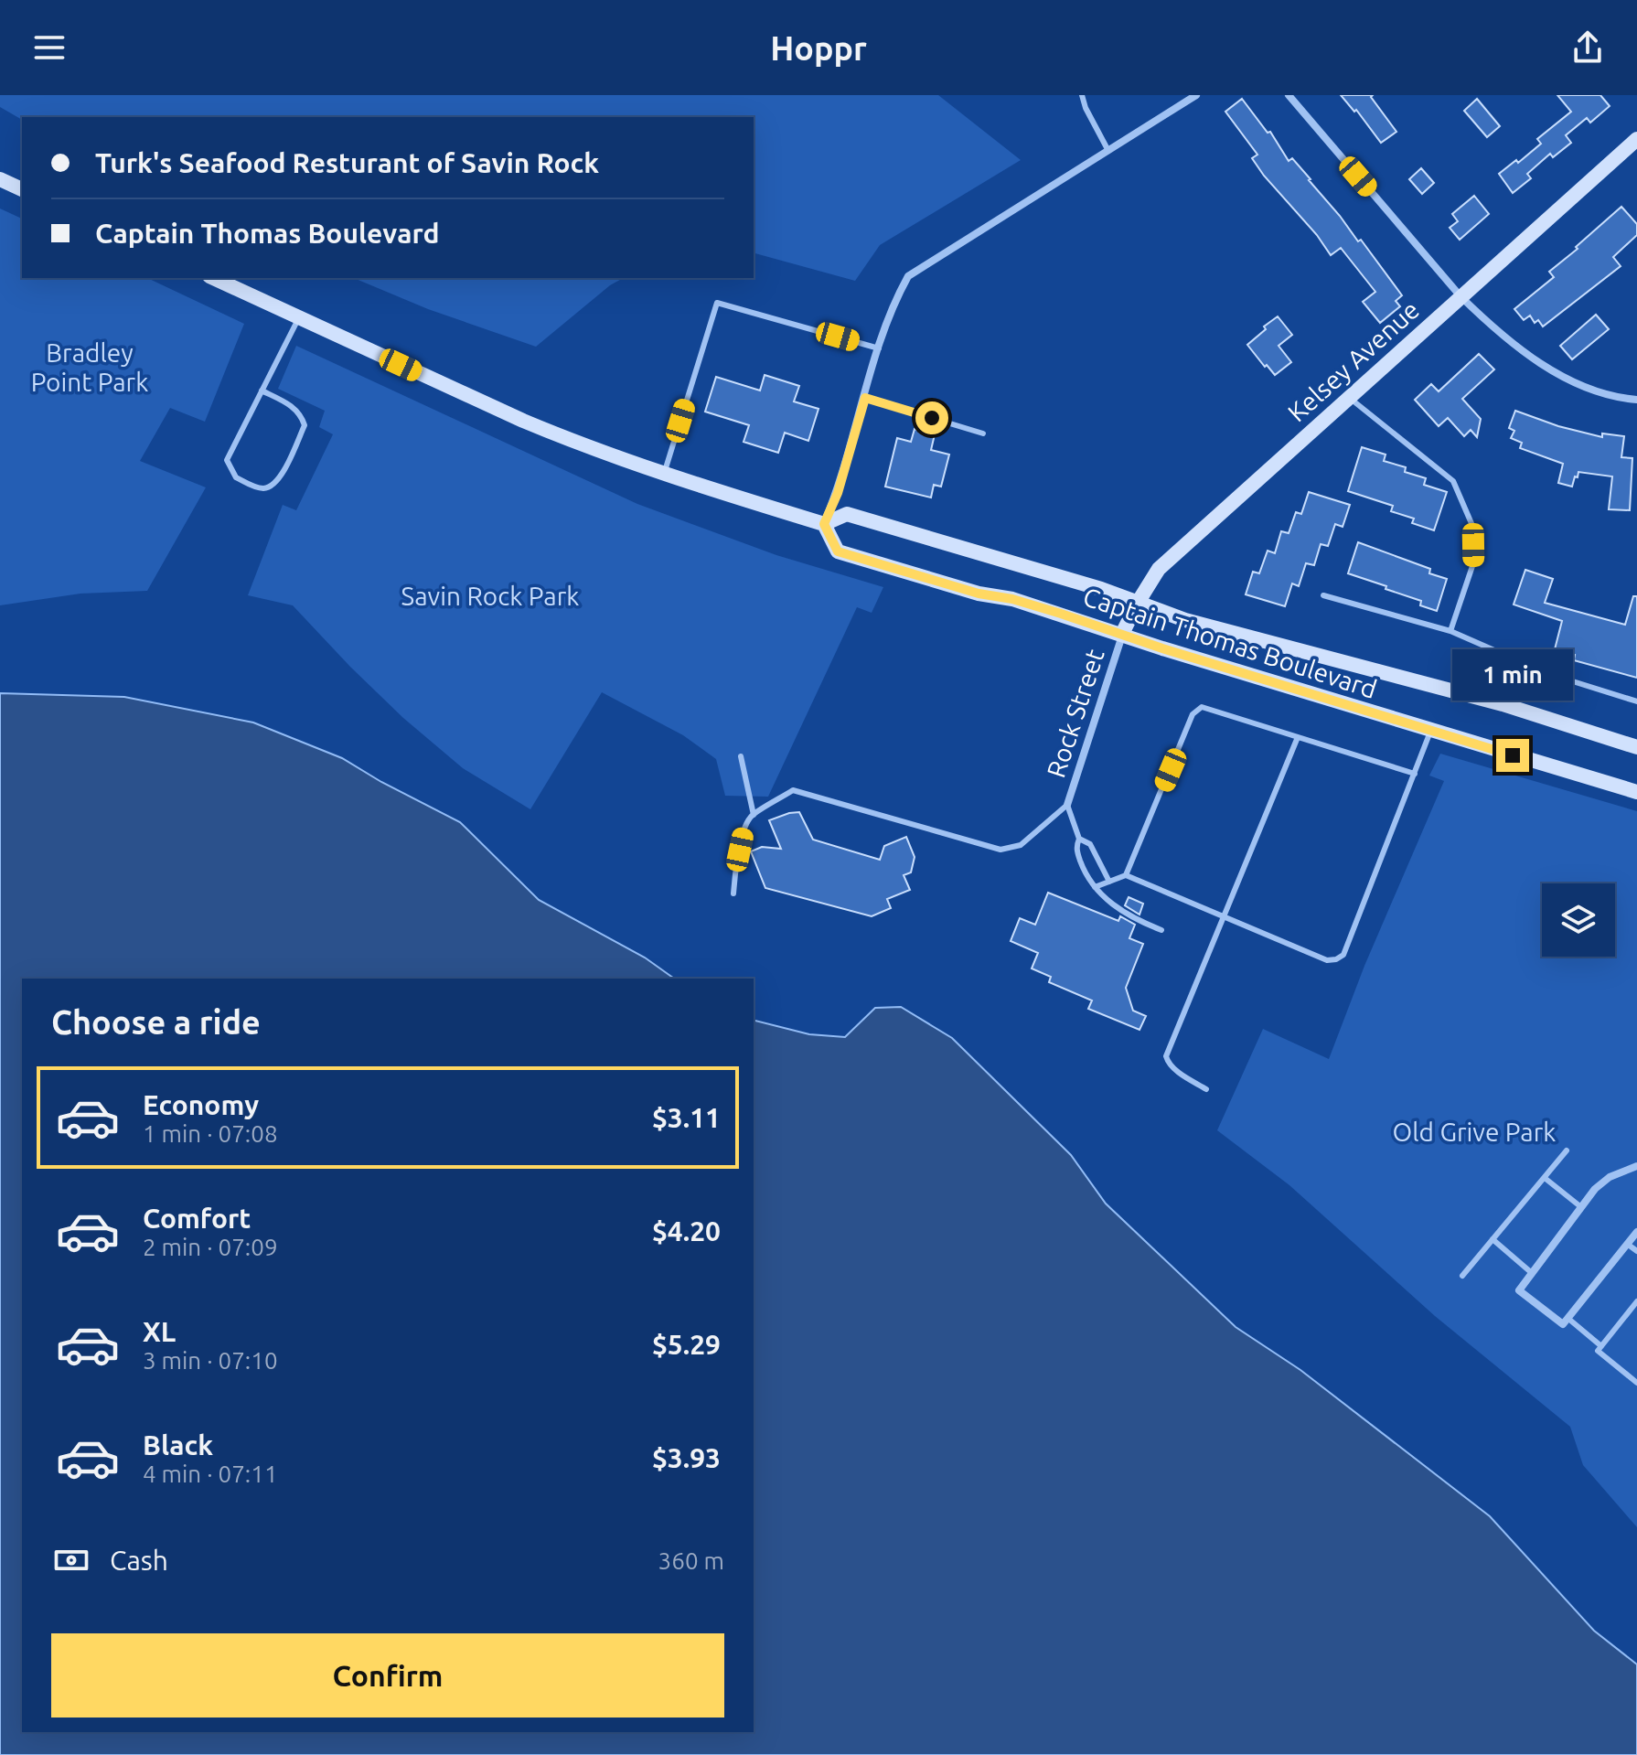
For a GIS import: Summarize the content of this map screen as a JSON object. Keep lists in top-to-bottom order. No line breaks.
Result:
{"streets":{"main road":["Kelsey Avenue","Captain Thomas Boulevard"],"street":["Rock Street"]},"crossings":[["Kelsey Avenue","Captain Thomas Boulevard"],["Kelsey Avenue","Rock Street"],["Captain Thomas Boulevard","Rock Street"]],"parks":["Bradley Point Park","Savin Rock Park","Old Grive Park"],"page":{"header":"Hoppr","banner":["Turk's Seafood Resturant of Savin Rock","Captain Thomas Boulevard"],"bubble":"1 min","heading":"Choose a ride","list":[{"name":"Economy","note":"1 min · 07:08","value":"$3.11"},{"name":"Comfort","note":"2 min · 07:09","value":"$4.20"},{"name":"XL","note":"3 min · 07:10","value":"$5.29"},{"name":"Black","note":"4 min · 07:11","value":"$3.93"}],"pay":["Cash","360 m"],"buttons":"Confirm"}}
